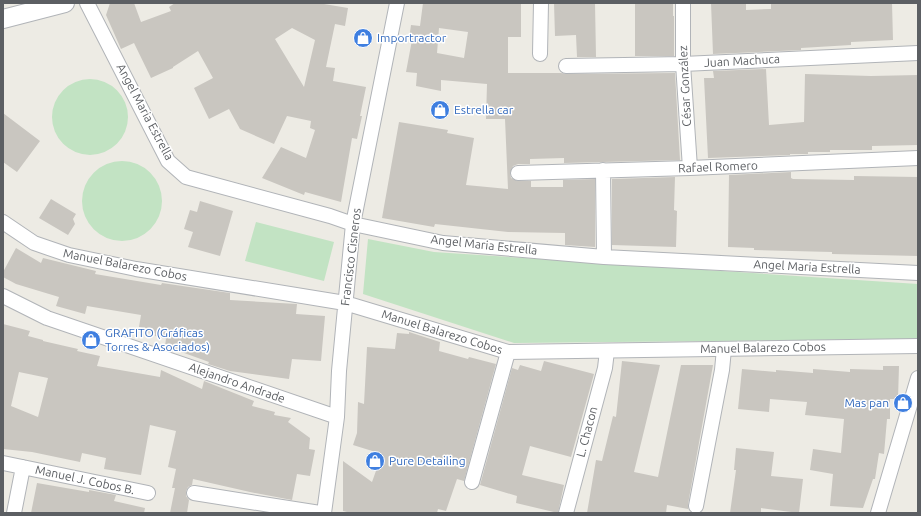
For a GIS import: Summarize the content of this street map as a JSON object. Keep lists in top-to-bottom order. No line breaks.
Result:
{"streets":{"street":["Juan Machuca","César González","Angel Maria Estrella","Rafael Romero","Francisco Cisneros","Manuel Balarezo Cobos","Alejandro Andrade","L. Chacon","Manuel J. Cobos B."]},"crossings":[["Juan Machuca","César González"],["César González","Rafael Romero"],["Angel Maria Estrella","Francisco Cisneros"],["Francisco Cisneros","Manuel Balarezo Cobos"],["Francisco Cisneros","Alejandro Andrade"],["Manuel Balarezo Cobos","L. Chacon"]],"places":{"shop":["Importractor","Estrella car","GRAFITO (Gráficas Torres & Asociados)","Mas pan","Pure Detailing"]}}
